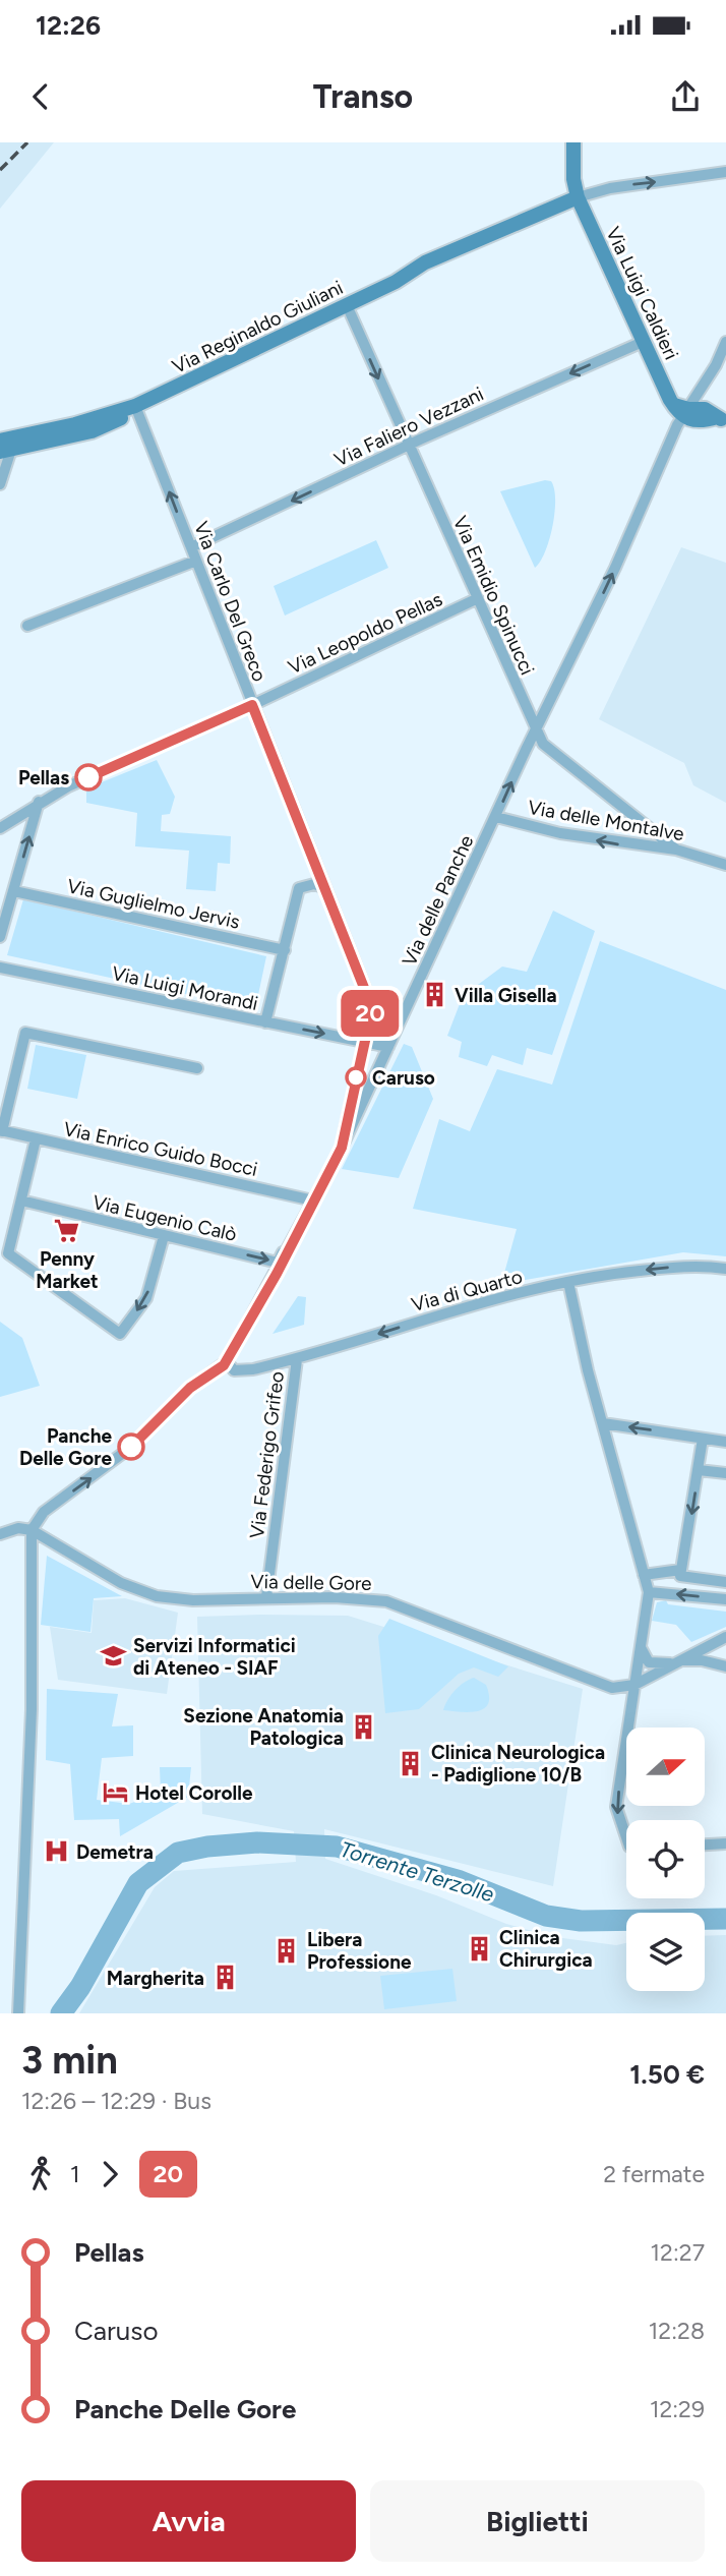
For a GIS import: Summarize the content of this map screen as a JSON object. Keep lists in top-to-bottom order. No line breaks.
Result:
{"streets":{"main road":["Via Luigi Caldieri","Via Reginaldo Giuliani"],"street":["Via Faliero Vezzani","Via Emidio Spinucci","Via Carlo Del Greco","Via Leopoldo Pellas","Via delle Montalve","Via delle Panche","Via Guglielmo Jervis","Via Luigi Morandi","Via Enrico Guido Bocci","Via Eugenio Calò","Via di Quarto","Via Federigo Grifeo","Via delle Gore"]},"crossings":[["Via Luigi Caldieri","Via Reginaldo Giuliani"],["Via Luigi Caldieri","Via Faliero Vezzani"],["Via Luigi Caldieri","Via delle Panche"],["Via Reginaldo Giuliani","Via Emidio Spinucci"],["Via Reginaldo Giuliani","Via Carlo Del Greco"],["Via Faliero Vezzani","Via Emidio Spinucci"],["Via Faliero Vezzani","Via Carlo Del Greco"],["Via Emidio Spinucci","Via Leopoldo Pellas"],["Via Emidio Spinucci","Via delle Montalve"],["Via Emidio Spinucci","Via delle Panche"],["Via Carlo Del Greco","Via Leopoldo Pellas"],["Via Carlo Del Greco","Via delle Panche"],["Via Carlo Del Greco","Via Luigi Morandi"],["Via delle Montalve","Via delle Panche"],["Via delle Panche","Via Luigi Morandi"],["Via delle Panche","Via Enrico Guido Bocci"],["Via delle Panche","Via Eugenio Calò"],["Via delle Panche","Via di Quarto"],["Via delle Panche","Via delle Gore"],["Via di Quarto","Via Federigo Grifeo"],["Via Federigo Grifeo","Via delle Gore"]],"one_way":["Via Faliero Vezzani","Via delle Montalve","Via delle Panche","Via Eugenio Calò","Via di Quarto"],"water":["Torrente Terzolle"],"places":{"other":["Pellas","Caruso","Panche Delle Gore"],"building":["Villa Gisella","Sezione Anatomia Patologica","Clinica Neurologica - Padiglione 10/B","Clinica Chirurgica","Libera Professione","Margherita"],"supermarket":["Penny Market"],"school or university":["Servizi Informatici di Ateneo - SIAF"],"hotel":["Hotel Corolle"],"hospital":["Demetra"]},"lines":["bus line 20"],"north":"right","page":{"status":"12:26","header":"Transo","on_map":"20","heading":["3 min","12:26 – 12:29 · Bus","1.50 €"],"legs":["1","20","2 fermate"],"list":[{"name":"Pellas","value":"12:27"},{"name":"Caruso","value":"12:28"},{"name":"Panche Delle Gore","value":"12:29"}],"buttons":["Avvia","Biglietti"]}}
